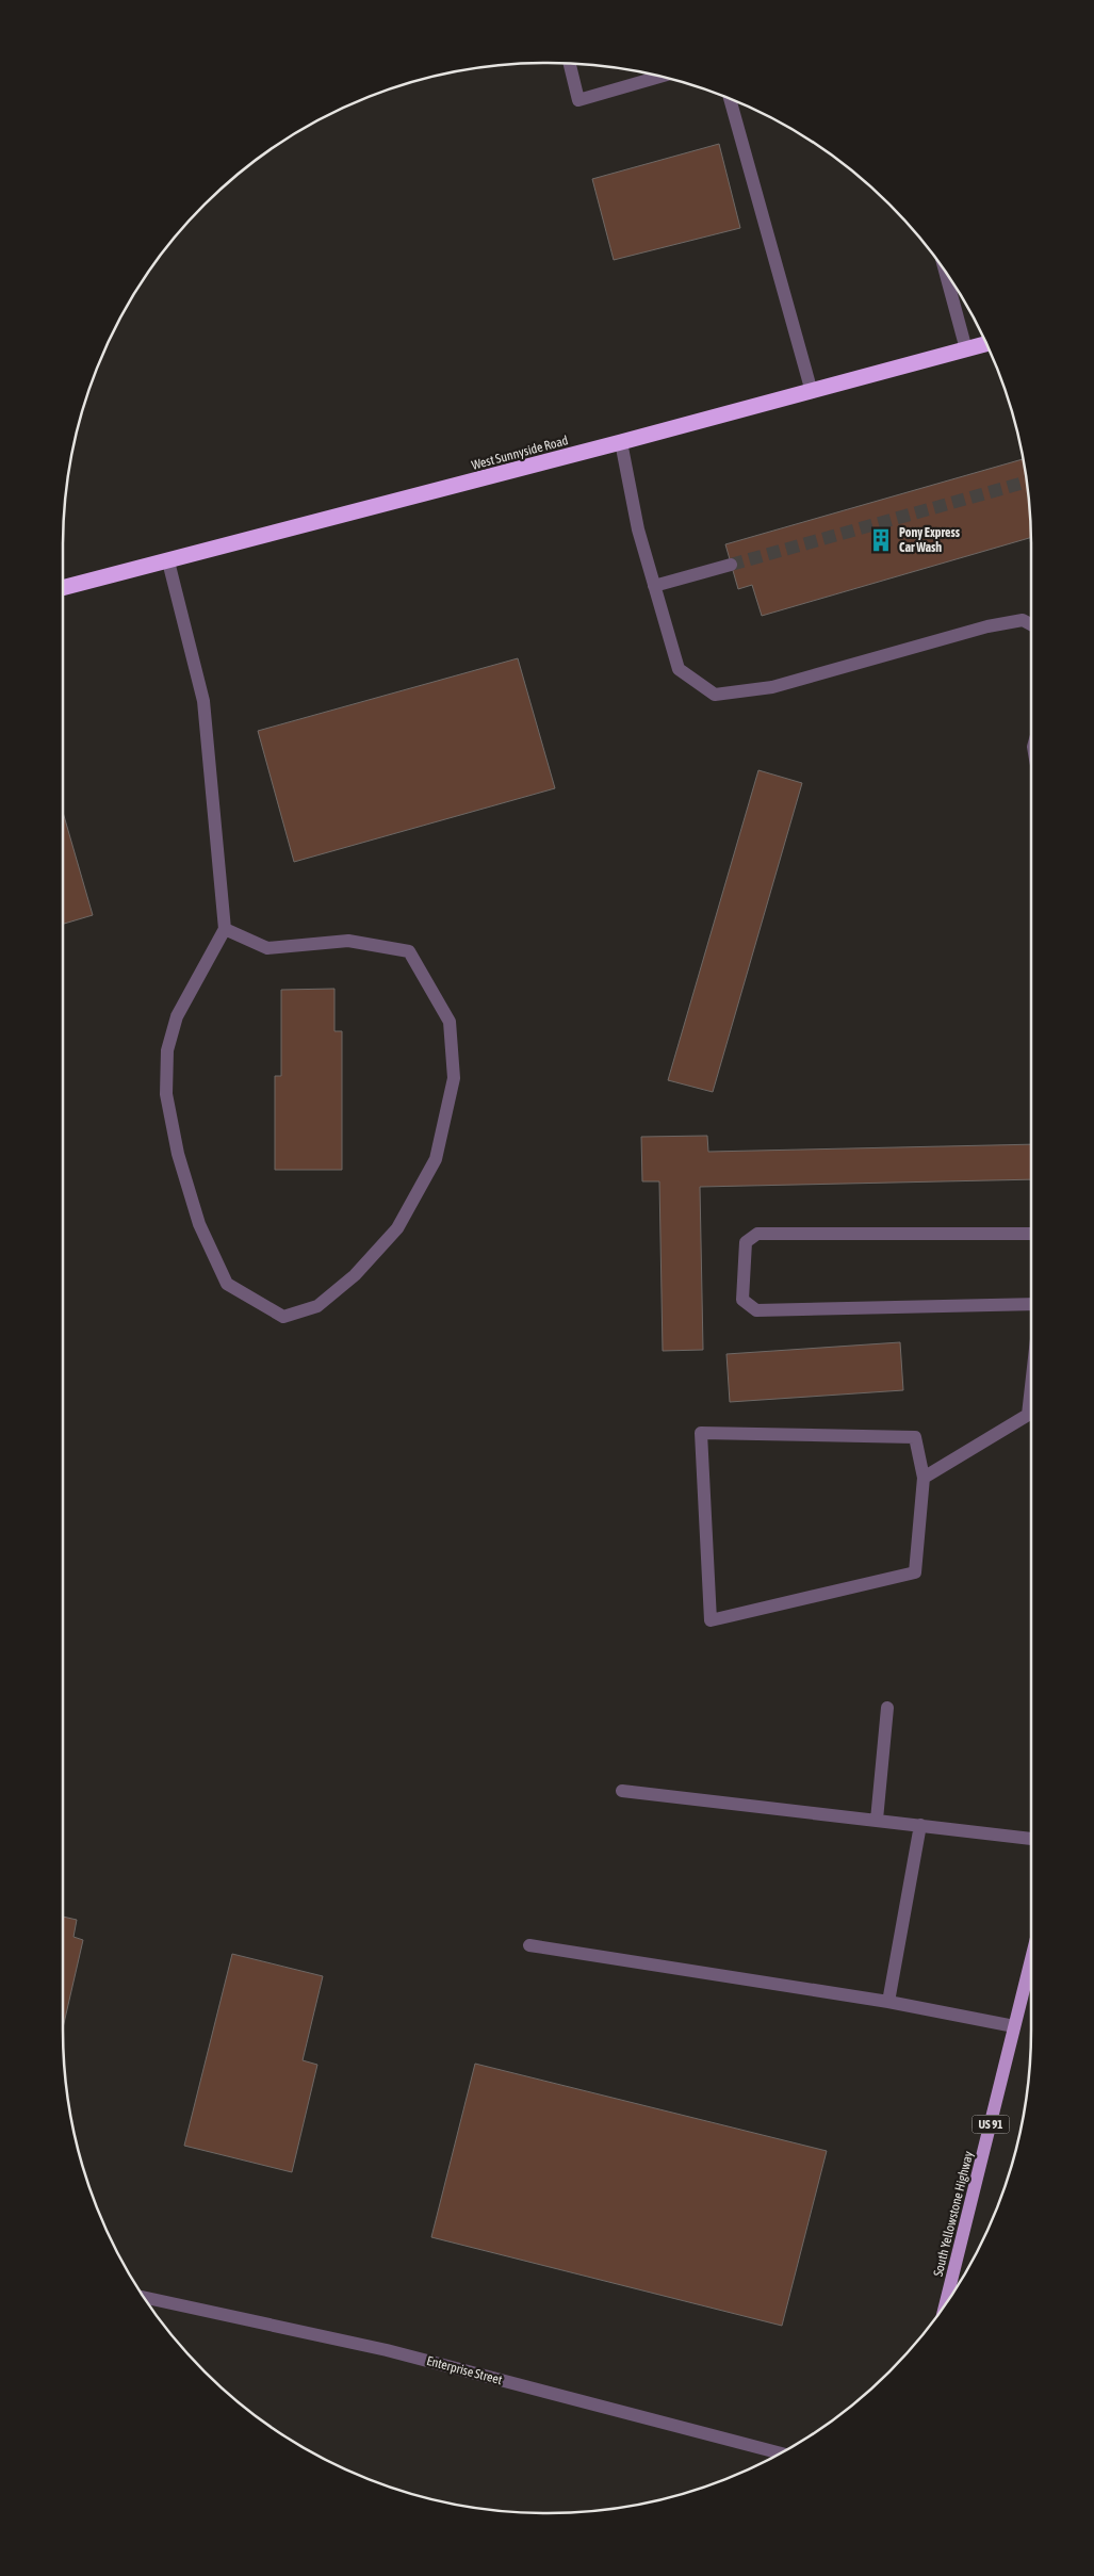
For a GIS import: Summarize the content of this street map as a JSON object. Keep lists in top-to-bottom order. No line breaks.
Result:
{"streets":{"highway":["West Sunnyside Road"],"main road":["US 91","South Yellowstone Highway"],"street":["Enterprise Street"]},"places":{"building":["Pony Express Car Wash"]}}
